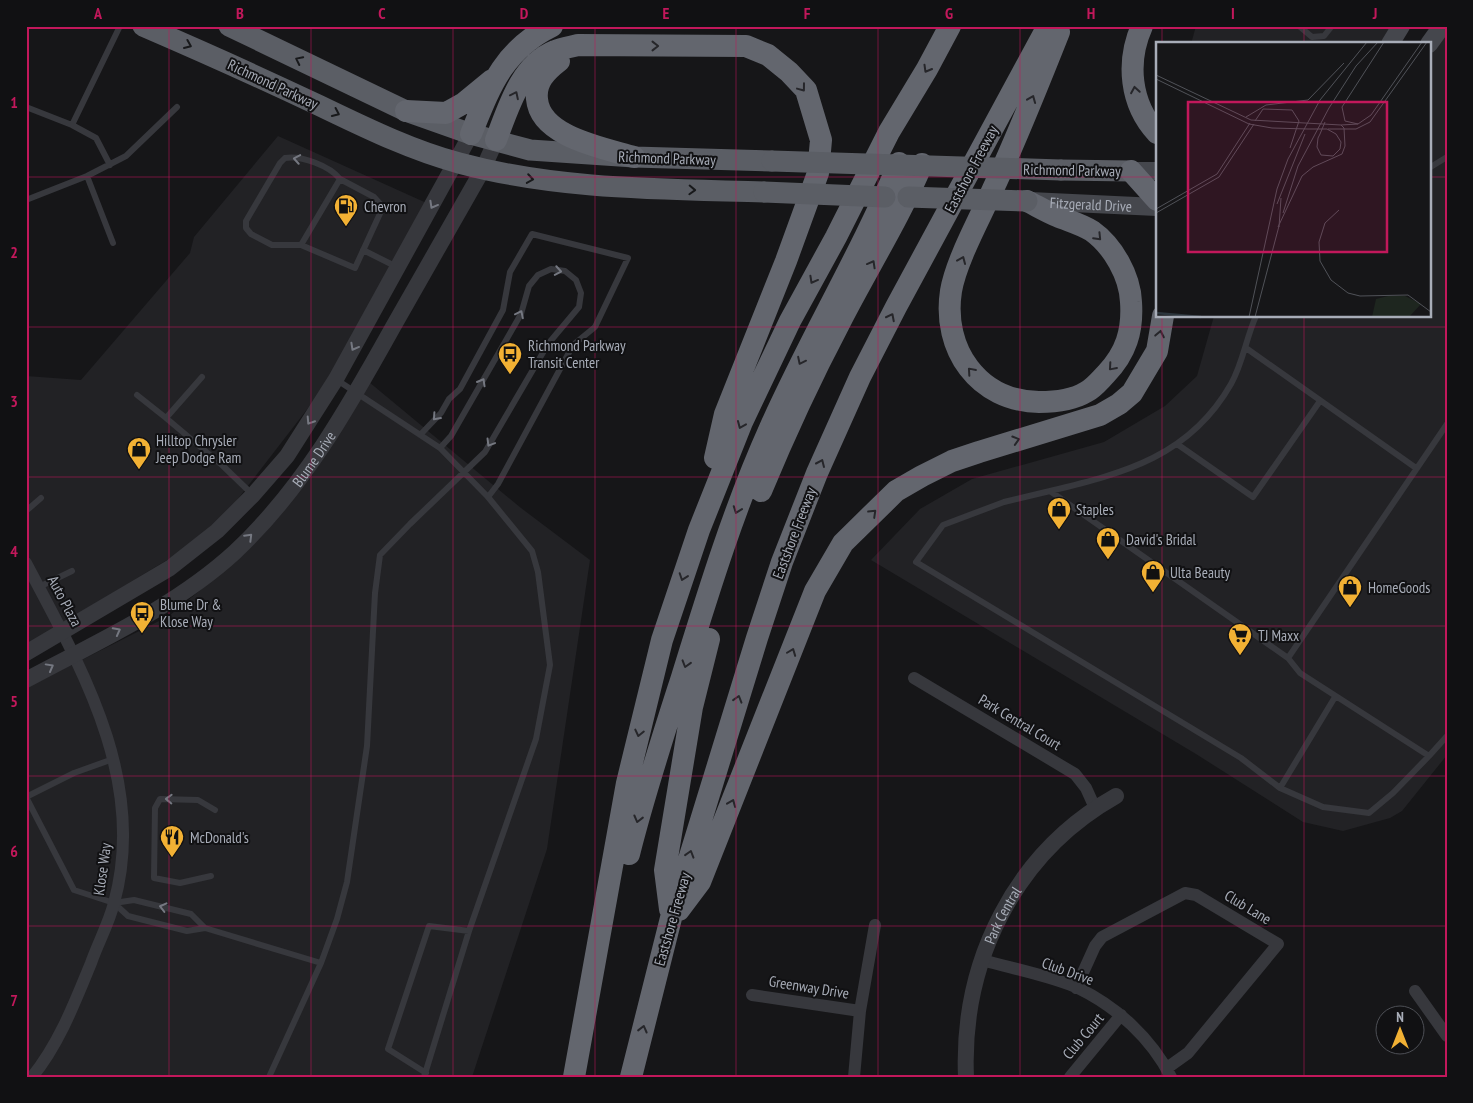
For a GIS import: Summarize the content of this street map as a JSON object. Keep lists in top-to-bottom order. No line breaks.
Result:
{"streets":{"highway":["Richmond Parkway","Eastshore Freeway"],"main road":["Fitzgerald Drive"],"street":["Blume Drive","Auto Plaza","Park Central Court","Klose Way","Club Lane","Park Central","Club Drive","Greenway Drive","Club Court"]},"crossings":[["Richmond Parkway","Fitzgerald Drive"],["Richmond Parkway","Blume Drive"],["Blume Drive","Auto Plaza"],["Blume Drive","Klose Way"],["Auto Plaza","Klose Way"],["Park Central Court","Park Central"],["Club Lane","Club Drive"],["Park Central","Club Drive"],["Club Drive","Club Court"]],"places":{"fuel station":["Chevron"],"bus stop":["Richmond Parkway Transit Center","Blume Dr & Klose Way"],"shop":["Hilltop Chrysler Jeep Dodge Ram","Staples","David's Bridal","Ulta Beauty","HomeGoods"],"supermarket":["TJ Maxx"],"restaurant":["McDonald's"]},"north":"top","grid":{"columns":["A","B","C","D","E","F","G","H","I","J"],"rows":["1","2","3","4","5","6","7"]}}
